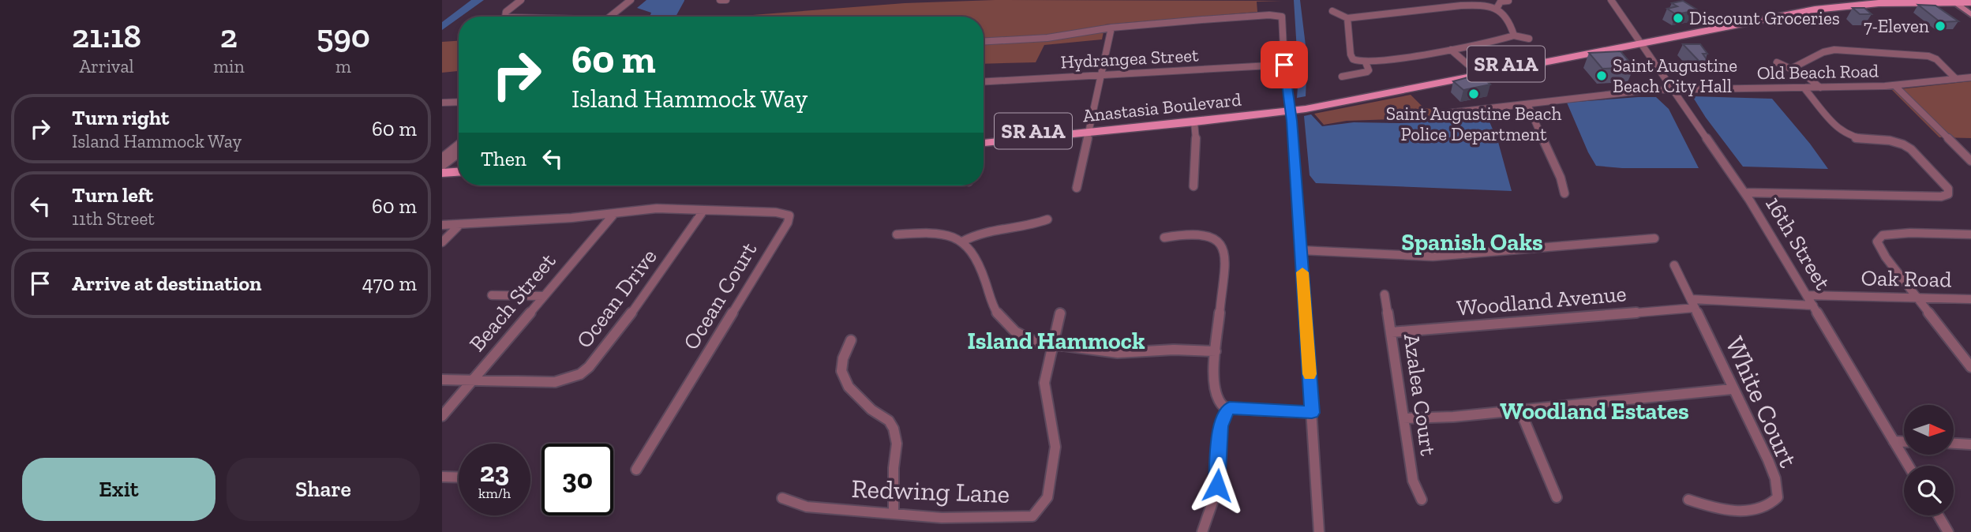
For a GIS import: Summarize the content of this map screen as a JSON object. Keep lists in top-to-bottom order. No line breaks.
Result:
{"streets":{"main road":["SR A1A","Anastasia Boulevard"],"street":["Hydrangea Street","Old Beach Road","16th Street","Oak Road","Ocean Court","Ocean Drive","Woodland Avenue","Beach Street","Azalea Court","White Court","Redwing Lane"]},"crossings":[["Old Beach Road","16th Street"],["Anastasia Boulevard","16th Street"],["16th Street","Oak Road"],["16th Street","Woodland Avenue"],["Ocean Court","Ocean Drive"],["Ocean Drive","Beach Street"],["Woodland Avenue","Azalea Court"],["Woodland Avenue","White Court"]],"districts":["Spanish Oaks","Island Hammock","Woodland Estates"],"places":["Discount Groceries","7-Eleven","Saint Augustine Beach City Hall","Saint Augustine Beach Police Department"],"north":"right","page":{"eta":["21:18","Arrival","2","min","590","m"],"turn":["60 m","Island Hammock Way"],"list":[{"name":"Turn right","note":"Island Hammock Way","value":"60 m"},{"name":"Turn left","note":"11th Street","value":"60 m"},{"name":"Arrive at destination","value":"470 m"}],"then":"Then","speed":"23 km/h","limit":"30","buttons":["Exit","Share"]}}
